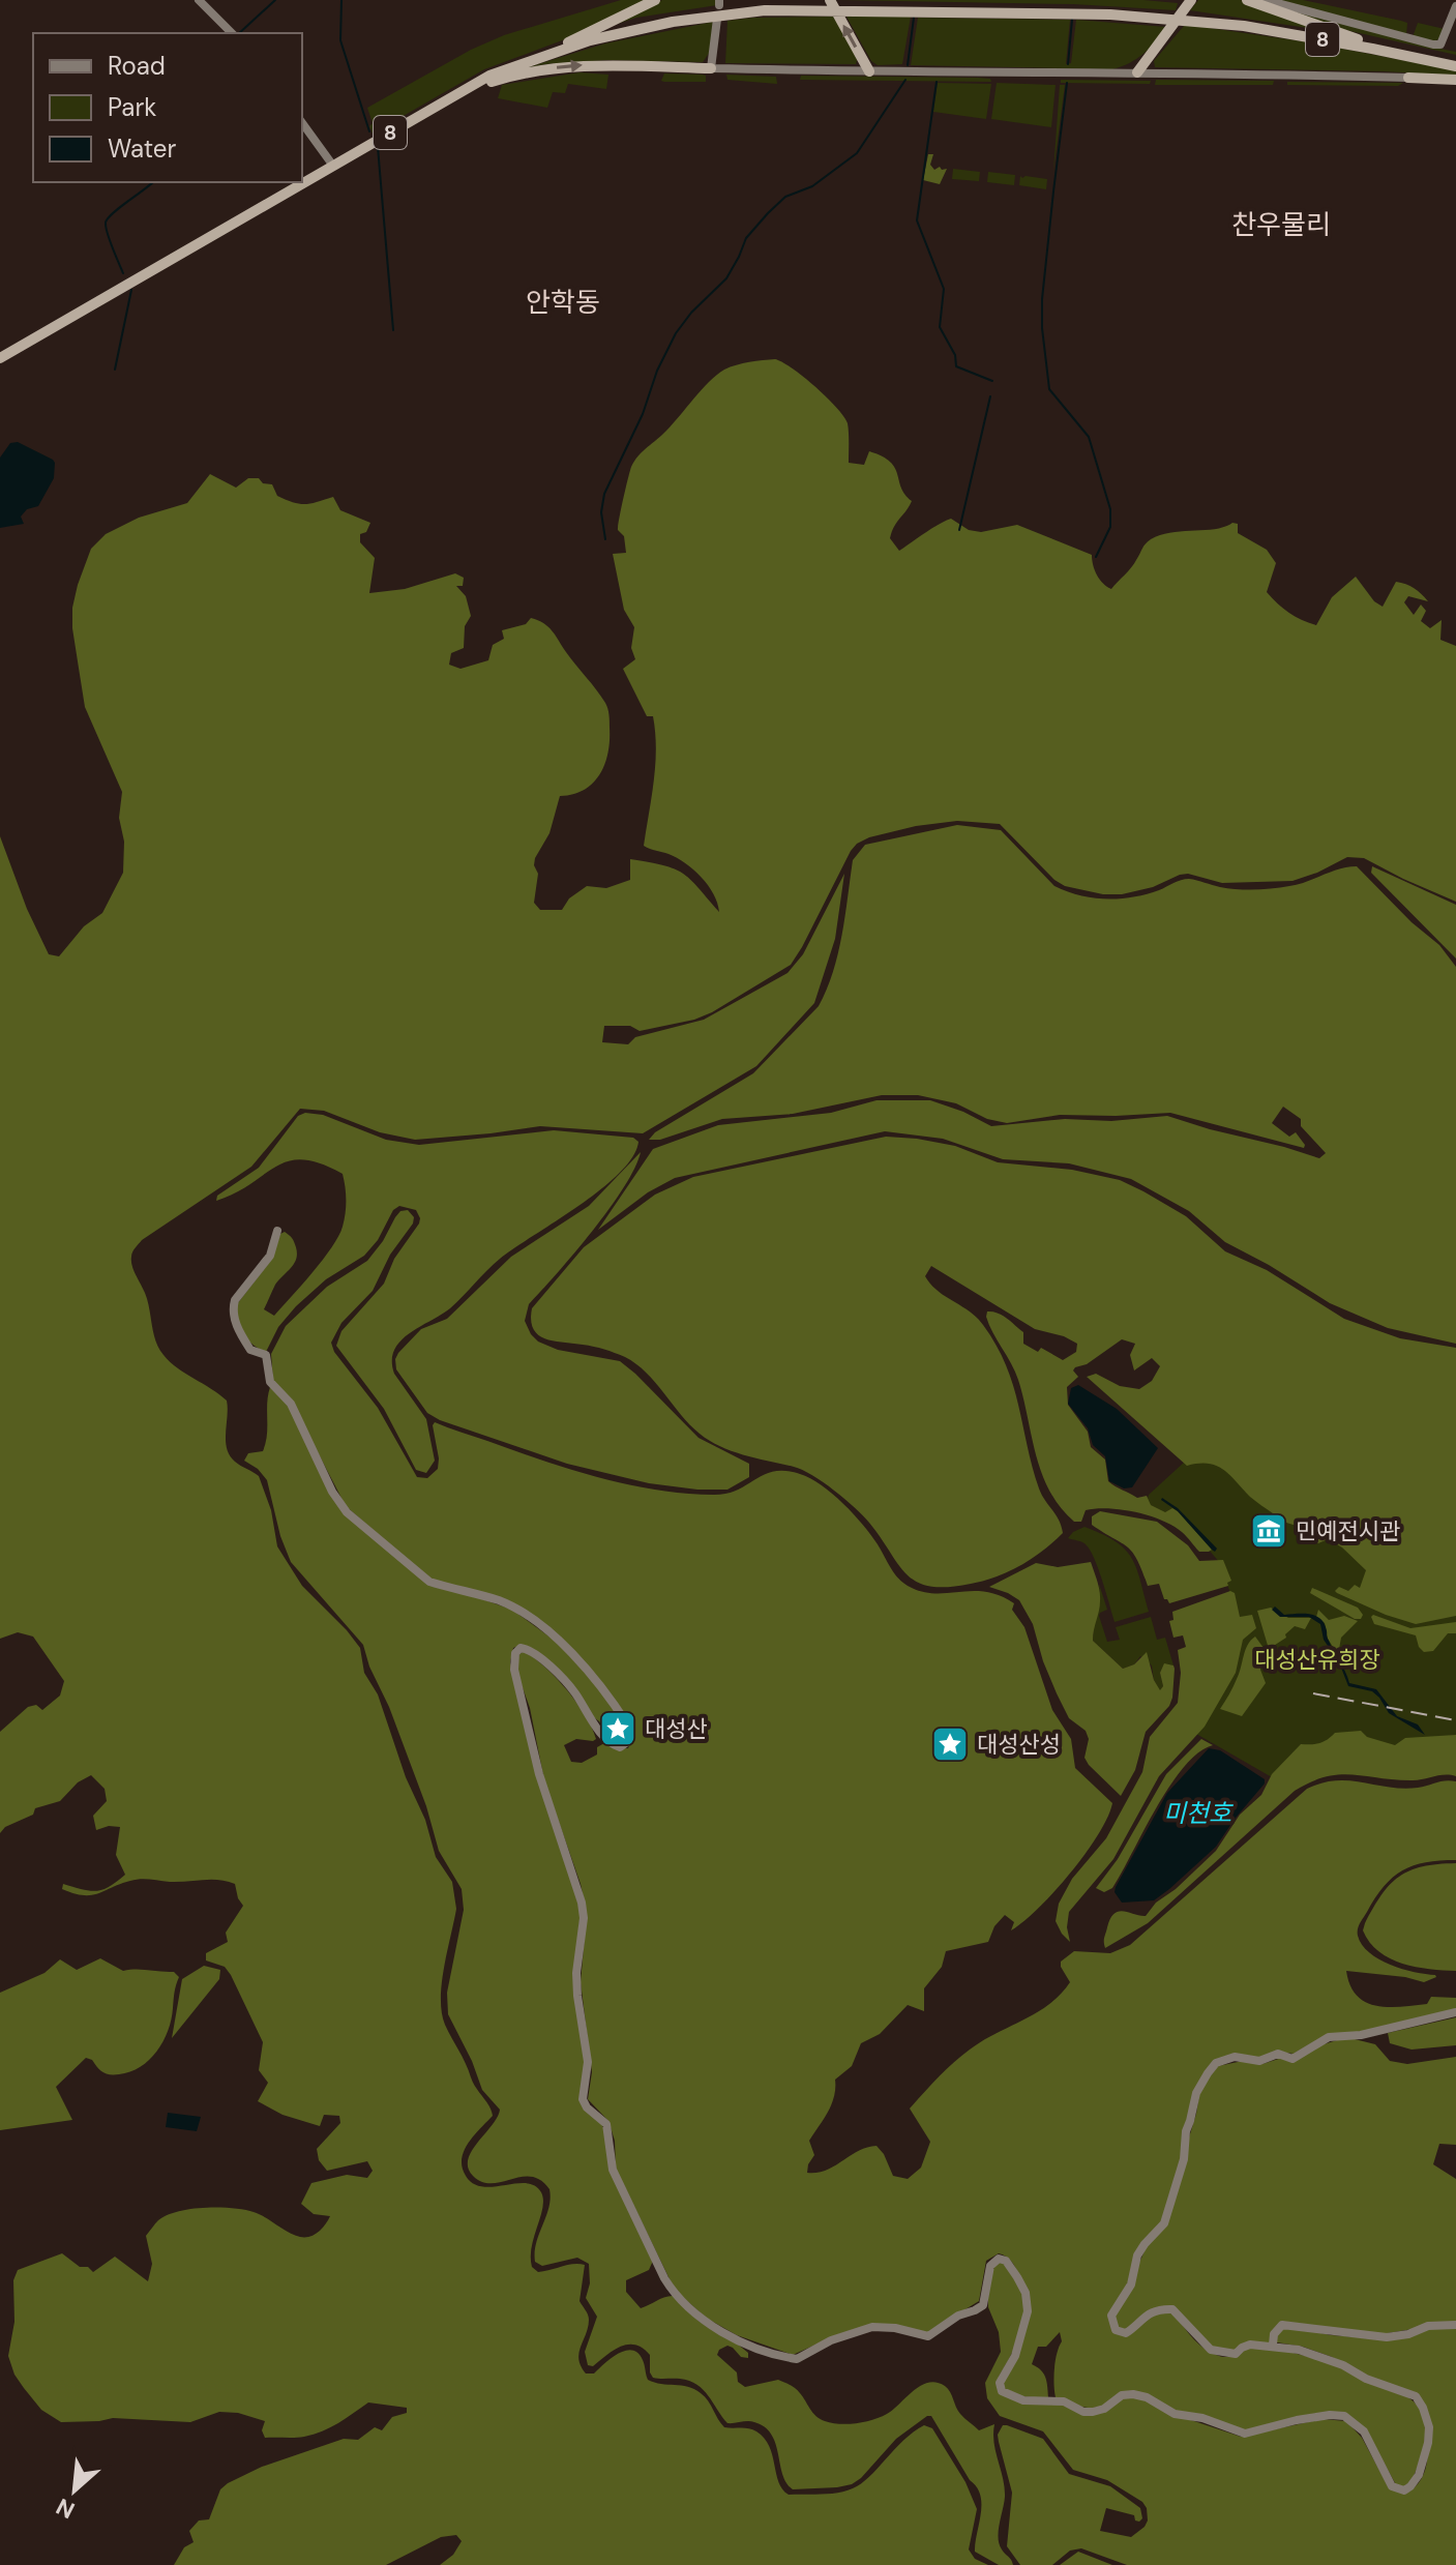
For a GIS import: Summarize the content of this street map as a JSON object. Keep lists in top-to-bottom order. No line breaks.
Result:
{"streets":{"highway":["8"]},"districts":["찬우물리","안학동"],"water":["미천호"],"parks":["대성산유희장"],"places":{"museum":["민예전시관"],"place":["대성산","대성산성"]},"legend":["Road","Park","Water"],"north":"bottom left"}
